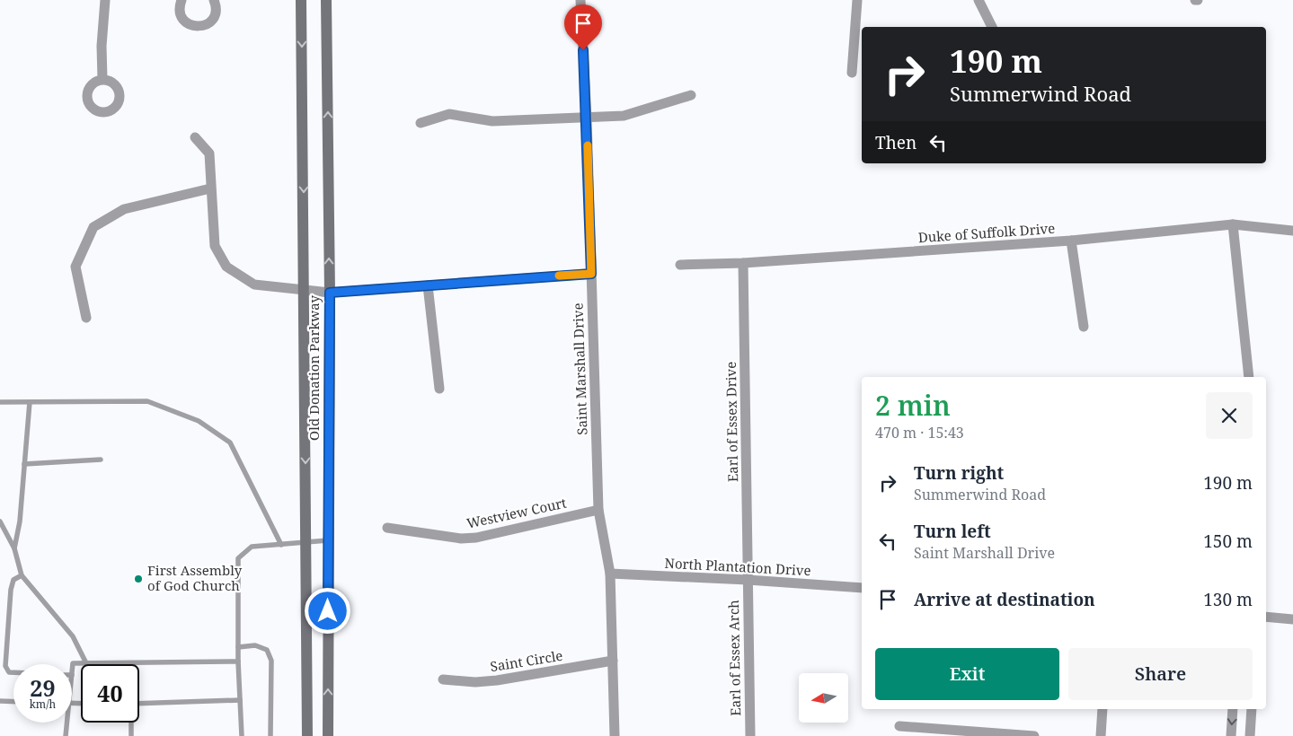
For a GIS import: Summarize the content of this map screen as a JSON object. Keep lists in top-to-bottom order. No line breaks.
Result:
{"streets":{"street":["Duke of Suffolk Drive","Old Donation Parkway","Saint Marshall Drive","Earl of Essex Drive","Westview Court","North Plantation Drive","Earl of Essex Arch","Saint Circle"]},"crossings":[["Duke of Suffolk Drive","Earl of Essex Drive"],["Saint Marshall Drive","Westview Court"],["Saint Marshall Drive","North Plantation Drive"],["Saint Marshall Drive","Saint Circle"],["Earl of Essex Drive","North Plantation Drive"],["Earl of Essex Drive","Earl of Essex Arch"],["North Plantation Drive","Earl of Essex Arch"]],"places":["First Assembly of God Church"],"north":"left","page":{"turn":["190 m","Summerwind Road"],"then":"Then","heading":["2 min","470 m · 15:43"],"list":[{"name":"Turn right","note":"Summerwind Road","value":"190 m"},{"name":"Turn left","note":"Saint Marshall Drive","value":"150 m"},{"name":"Arrive at destination","value":"130 m"}],"buttons":["Exit","Share"],"speed":"29 km/h","limit":"40"}}
